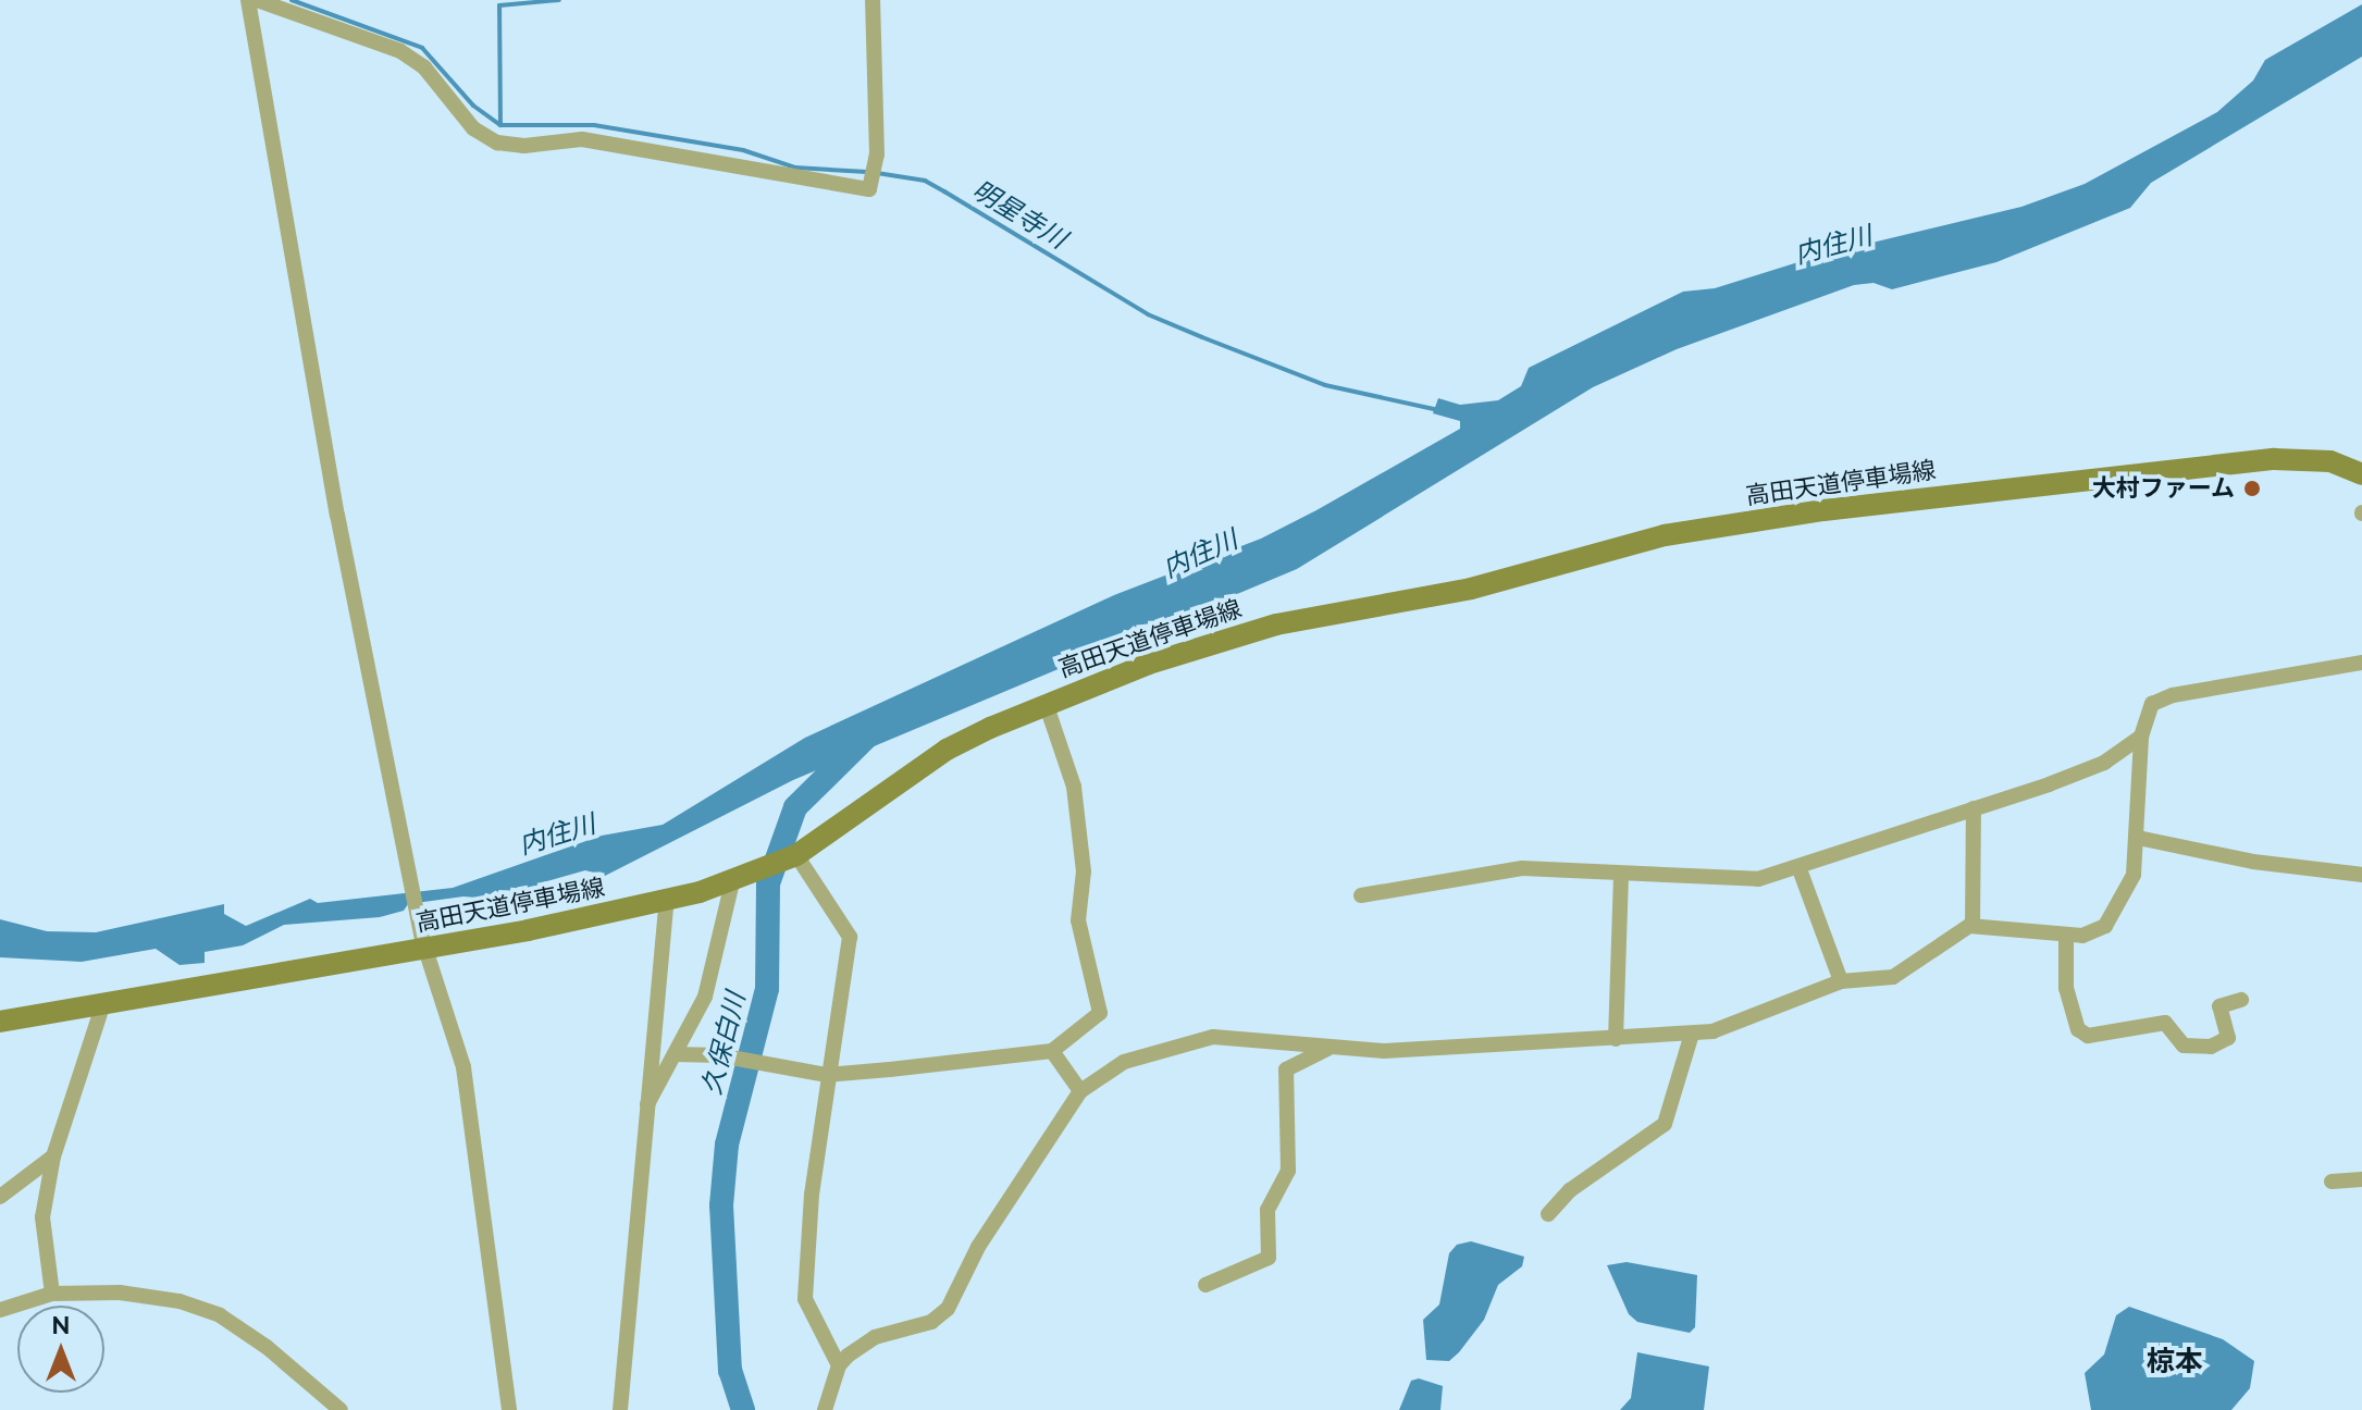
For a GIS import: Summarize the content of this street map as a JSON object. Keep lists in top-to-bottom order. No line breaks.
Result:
{"streets":{"main road":["高田天道停車場線"]},"districts":["椋本"],"water":["明星寺川","内住川","久保白川"],"places":["大村ファーム"],"north":"top"}
